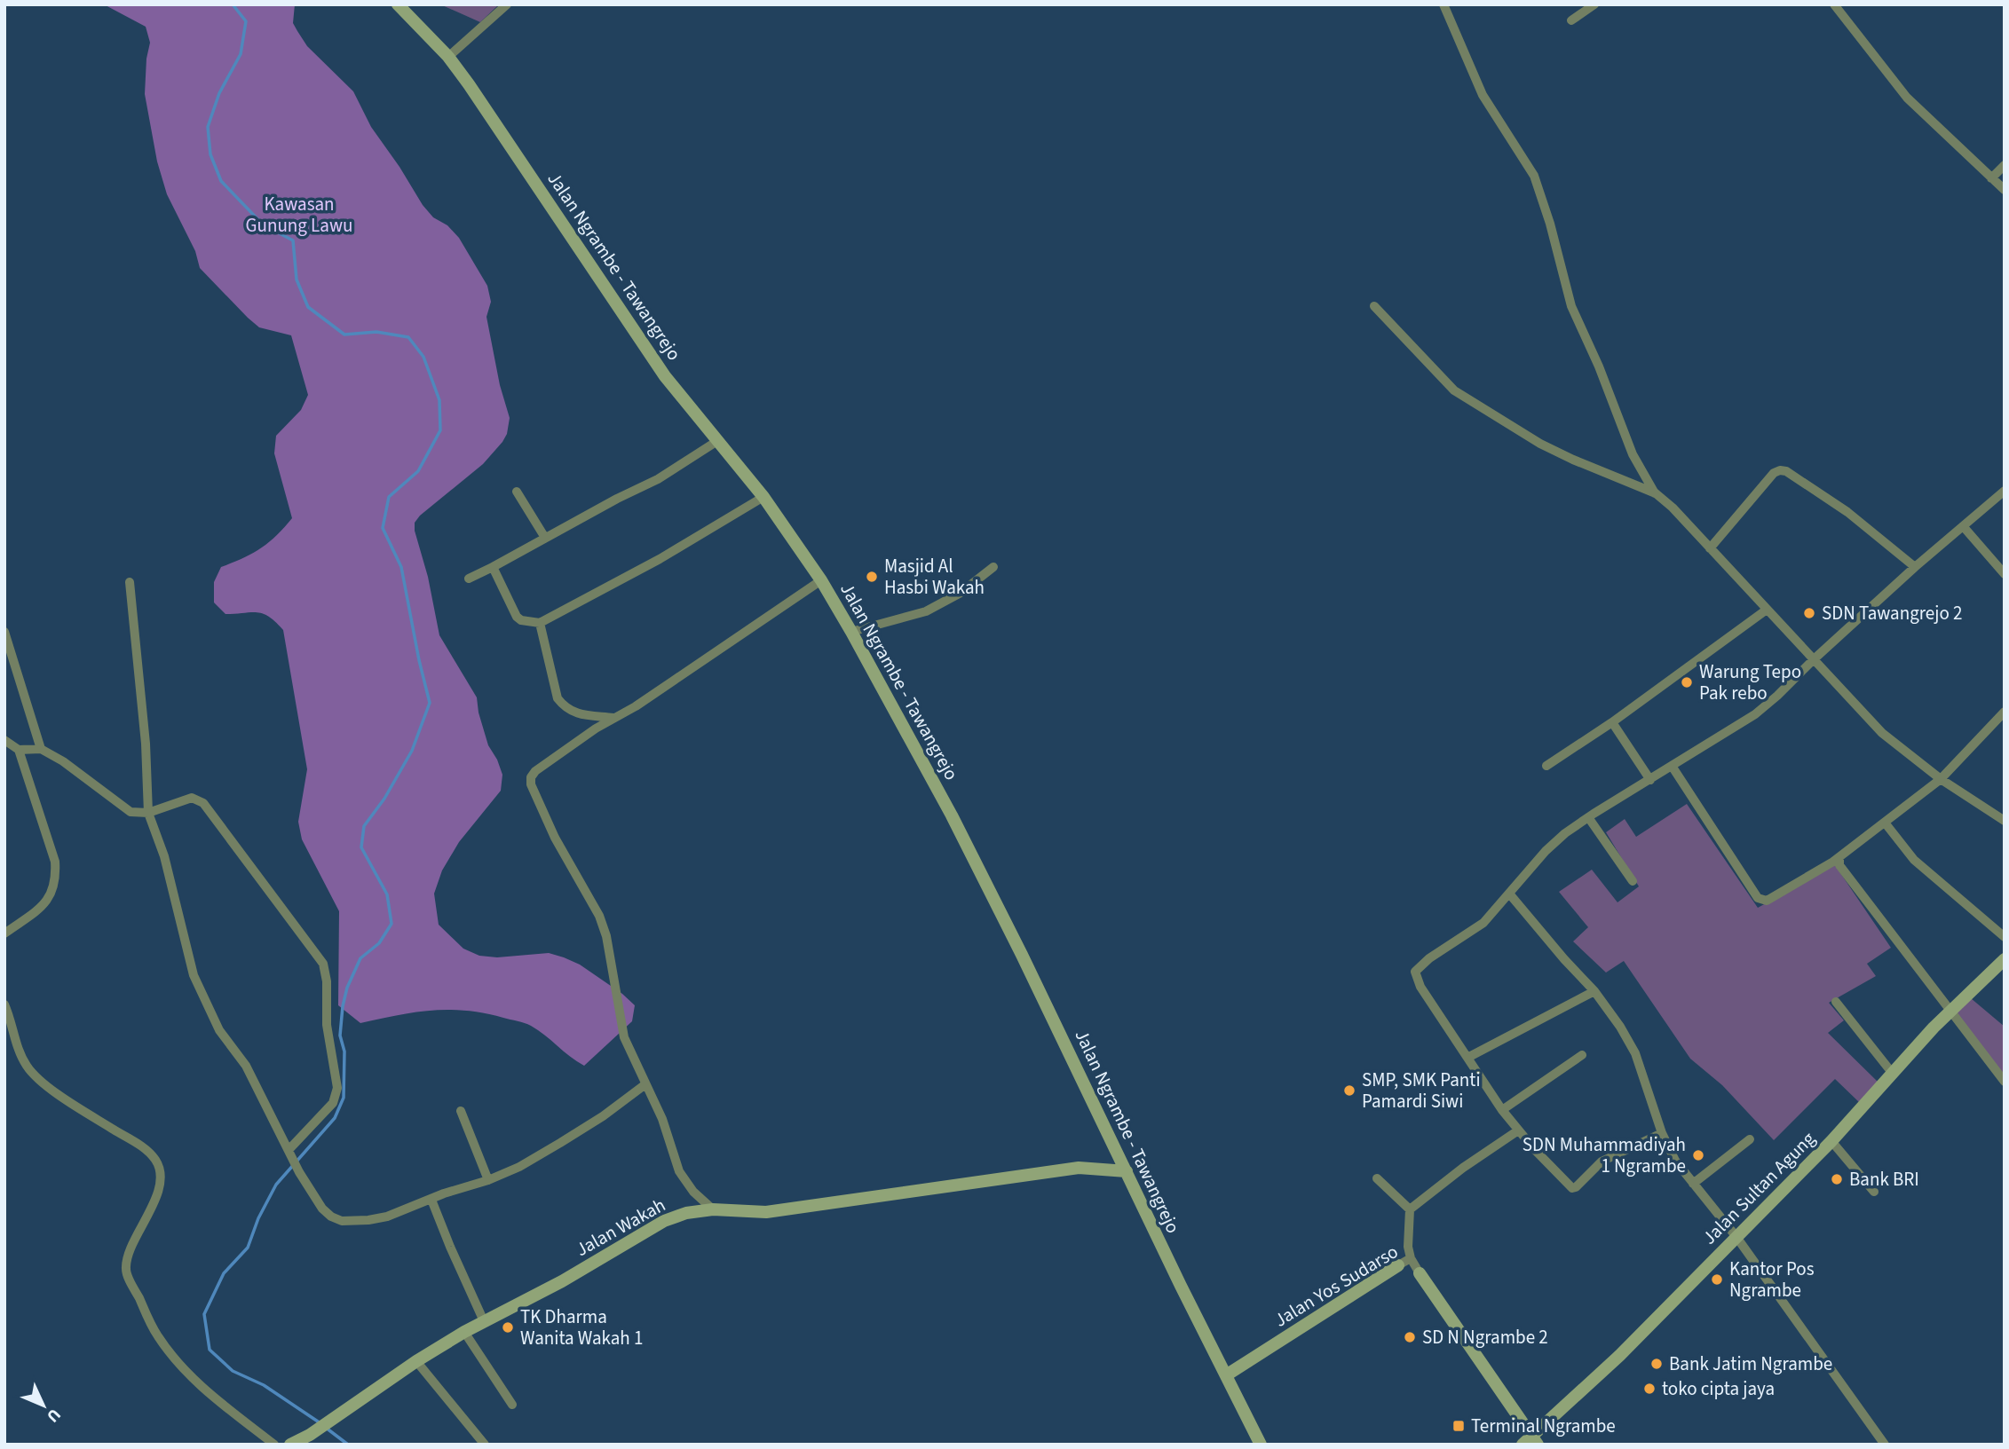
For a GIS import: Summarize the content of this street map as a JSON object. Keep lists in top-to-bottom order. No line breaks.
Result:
{"streets":{"main road":["Jalan Ngrambe - Tawangrejo","Jalan Sultan Agung","Jalan Wakah","Jalan Yos Sudarso"]},"crossings":[["Jalan Ngrambe - Tawangrejo","Jalan Wakah"],["Jalan Ngrambe - Tawangrejo","Jalan Yos Sudarso"],["Jalan Sultan Agung","Jalan Yos Sudarso"]],"parks":["Kawasan Gunung Lawu"],"places":{"other":["Masjid Al Hasbi Wakah","SDN Tawangrejo 2","Warung Tepo Pak rebo","SMP, SMK Panti Pamardi Siwi","SDN Muhammadiyah 1 Ngrambe","Bank BRI","Kantor Pos Ngrambe","TK Dharma Wanita Wakah 1","SD N Ngrambe 2","Bank Jatim Ngrambe","toko cipta jaya"],"transit":["Terminal Ngrambe"]},"north":"bottom right"}
